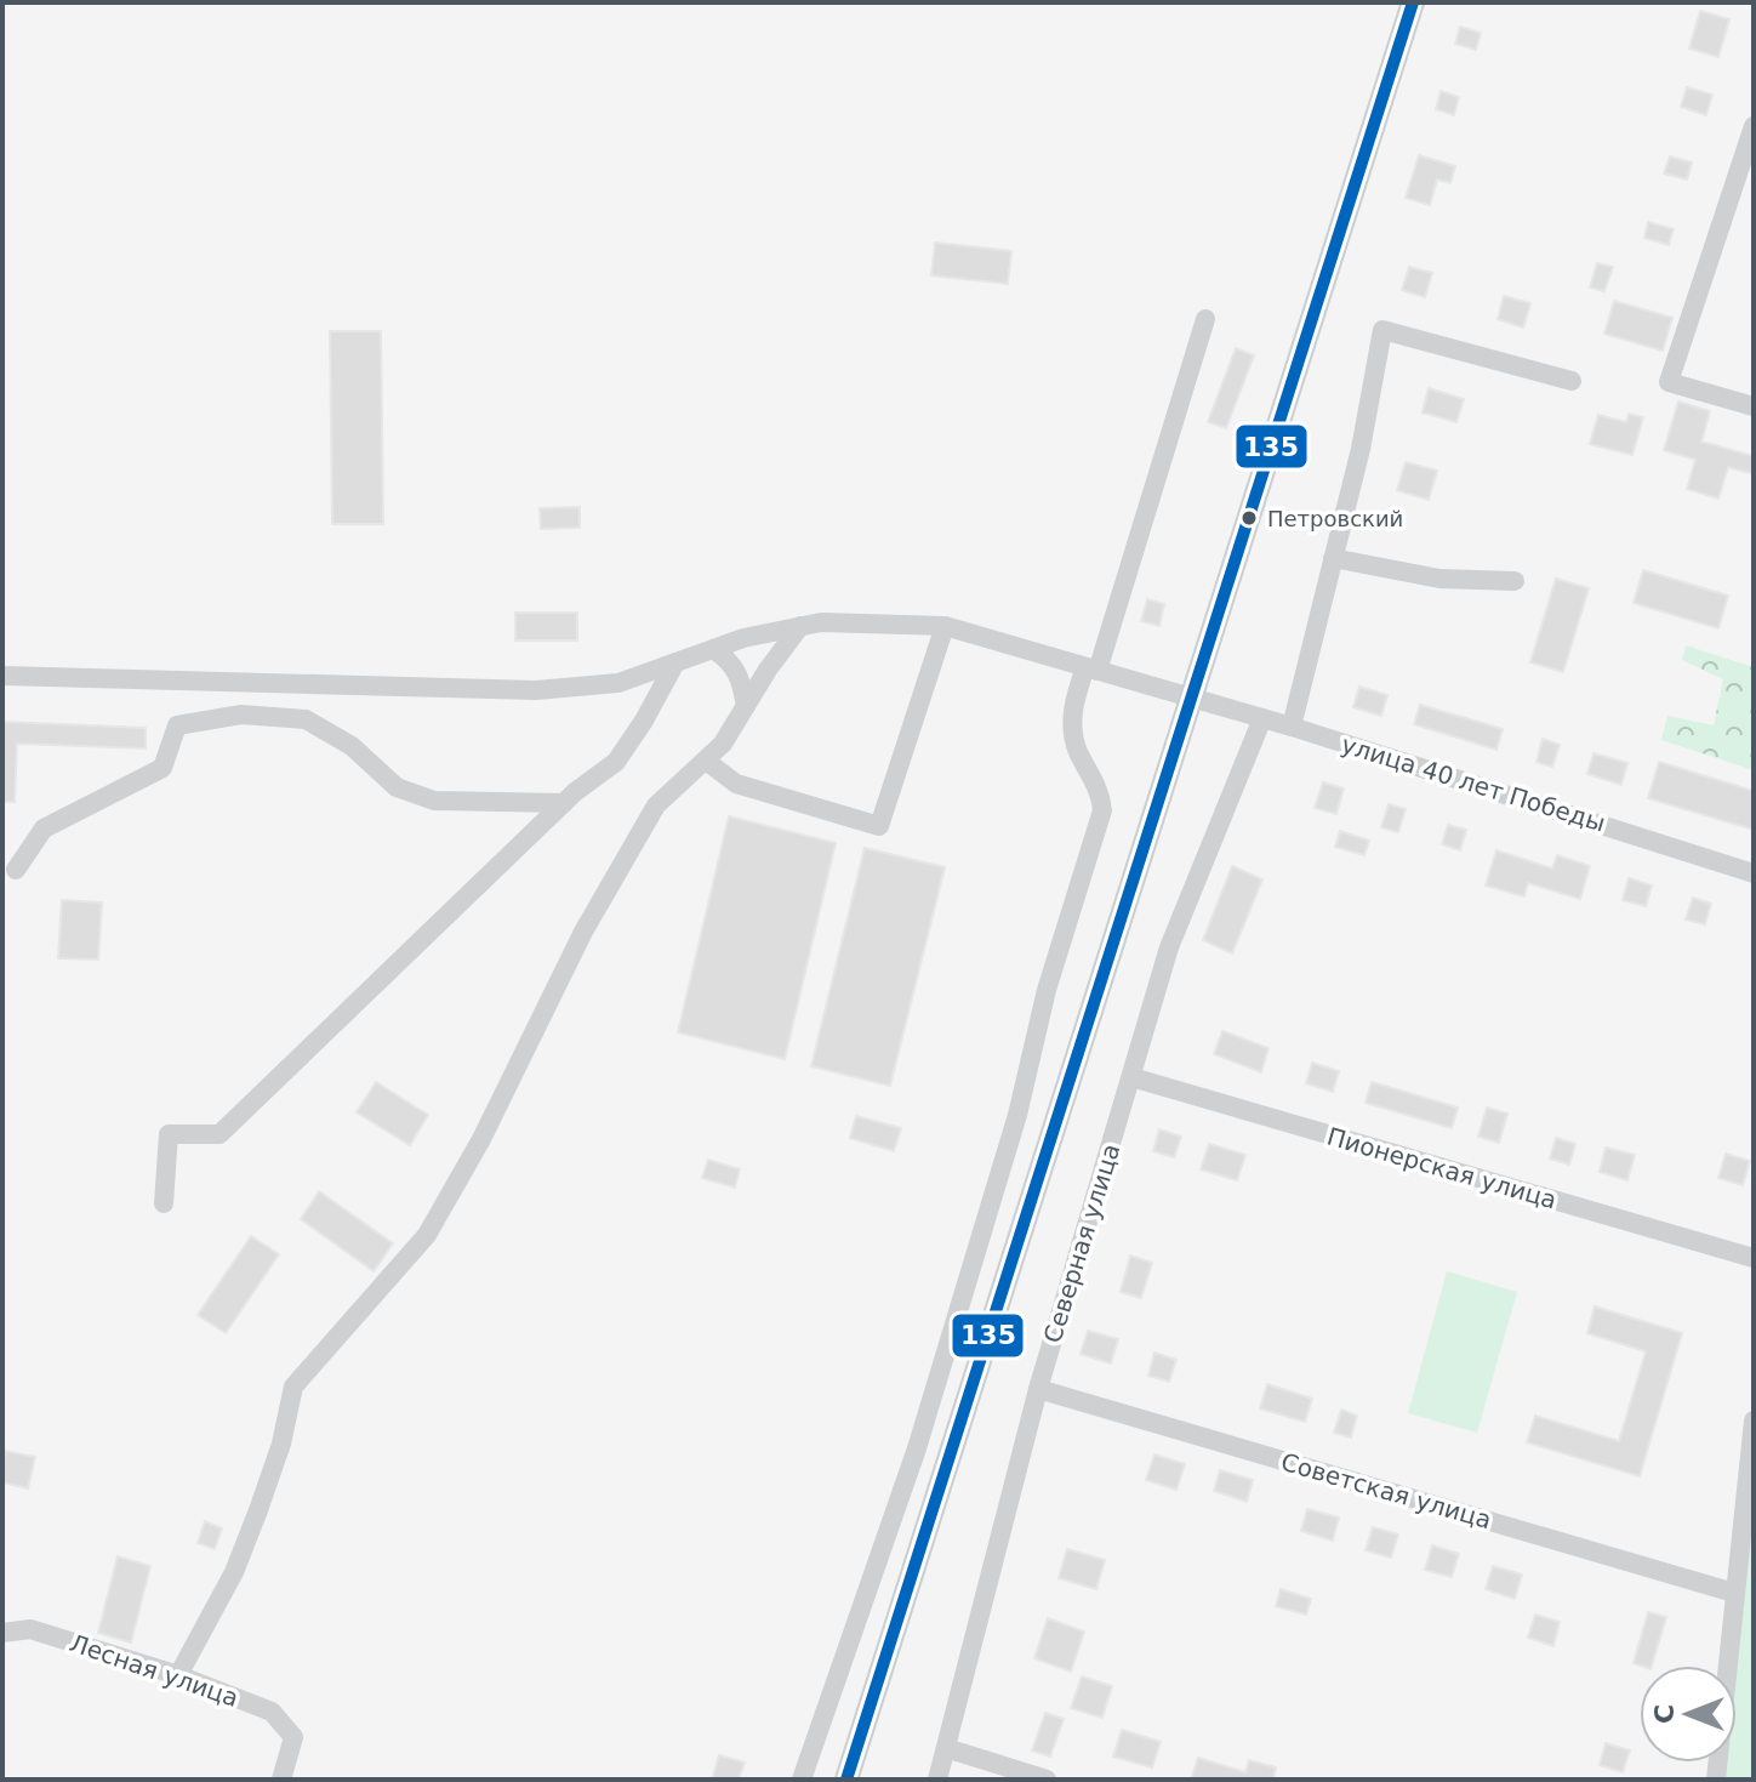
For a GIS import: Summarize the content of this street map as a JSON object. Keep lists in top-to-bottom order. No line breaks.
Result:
{"streets":{"street":["улица 40 лет Победы","Пионерская улица","Северная улица","Советская улица","Лесная улица"]},"crossings":[["улица 40 лет Победы","Северная улица"],["Пионерская улица","Северная улица"],["Северная улица","Советская улица"]],"places":["Петровский"],"lines":["transit line 135"],"north":"left"}
